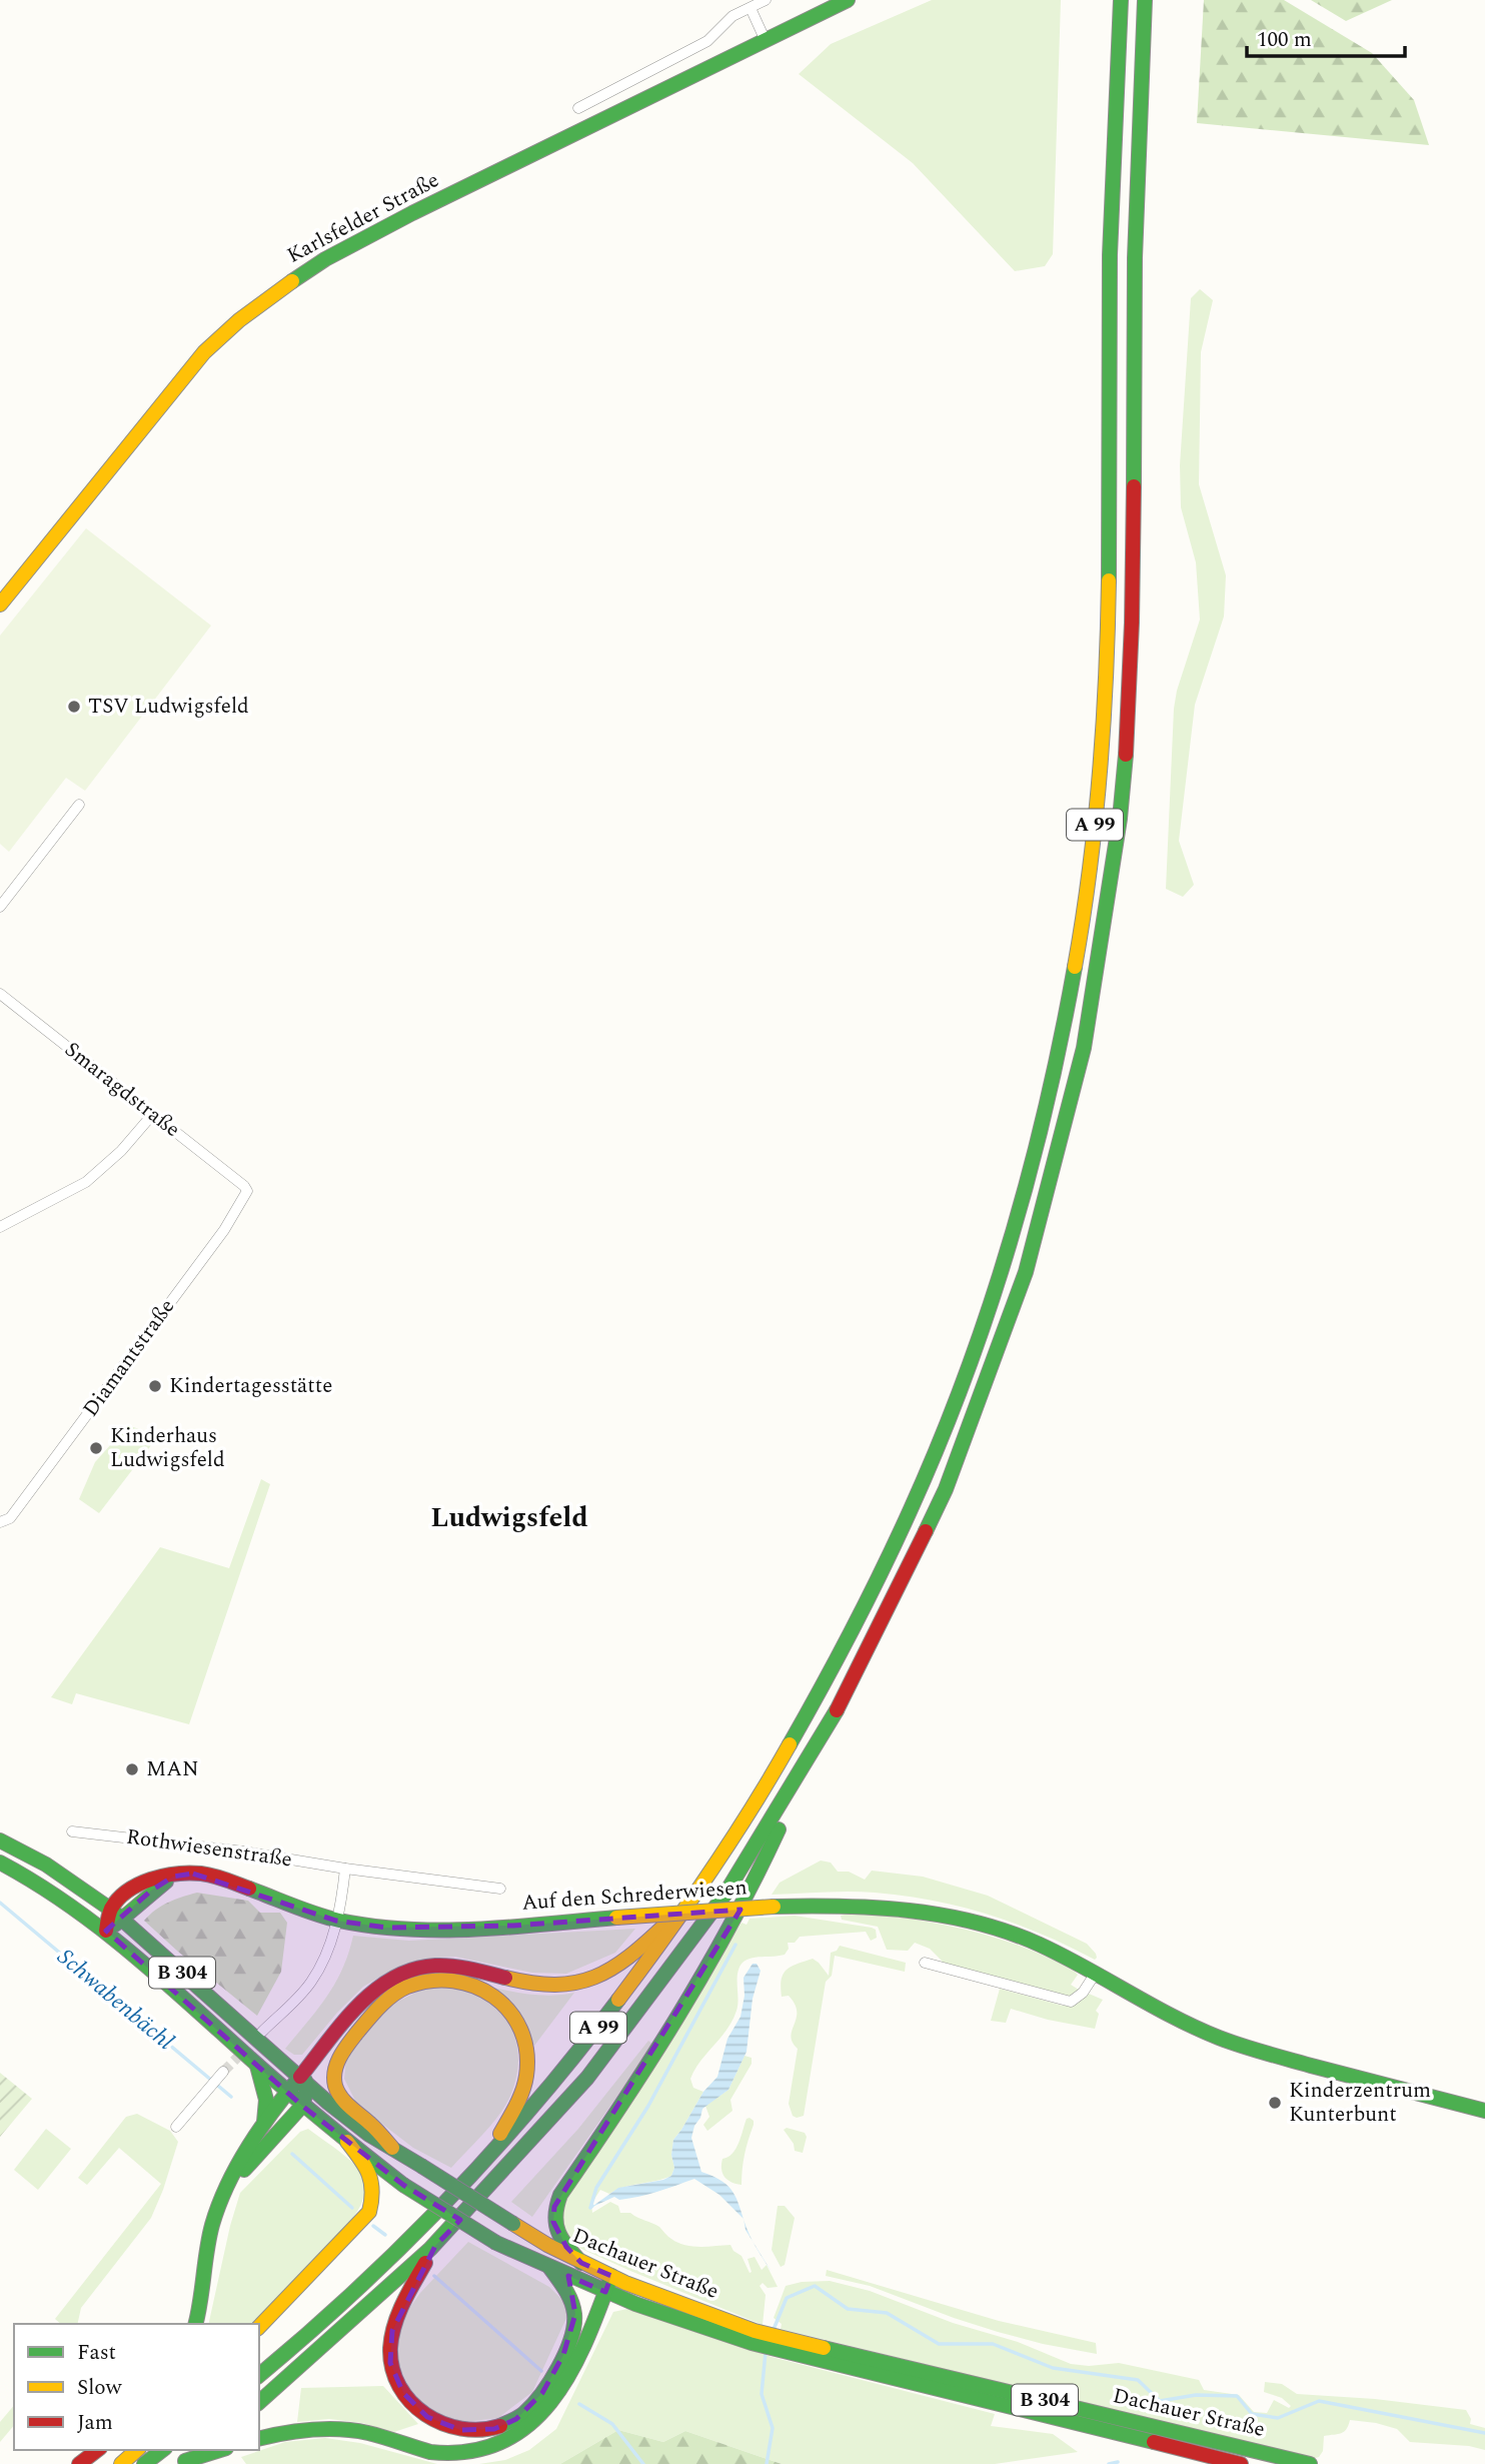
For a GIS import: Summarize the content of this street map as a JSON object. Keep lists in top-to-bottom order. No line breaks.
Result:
{"streets":{"main road":["Karlsfelder Straße","A 99","Auf den Schrederwiesen","B 304","Dachauer Straße"],"street":["Smaragdstraße","Diamantstraße","Rothwiesenstraße"]},"crossings":[["Smaragdstraße","Diamantstraße"],["Auf den Schrederwiesen","Dachauer Straße"]],"districts":["Ludwigsfeld"],"water":["Schwabenbächl"],"places":["TSV Ludwigsfeld","Kindertagesstätte","Kinderhaus Ludwigsfeld","MAN","Kinderzentrum Kunterbunt"],"legend":["Fast","Slow","Jam"],"scale_bar":"100 m"}
